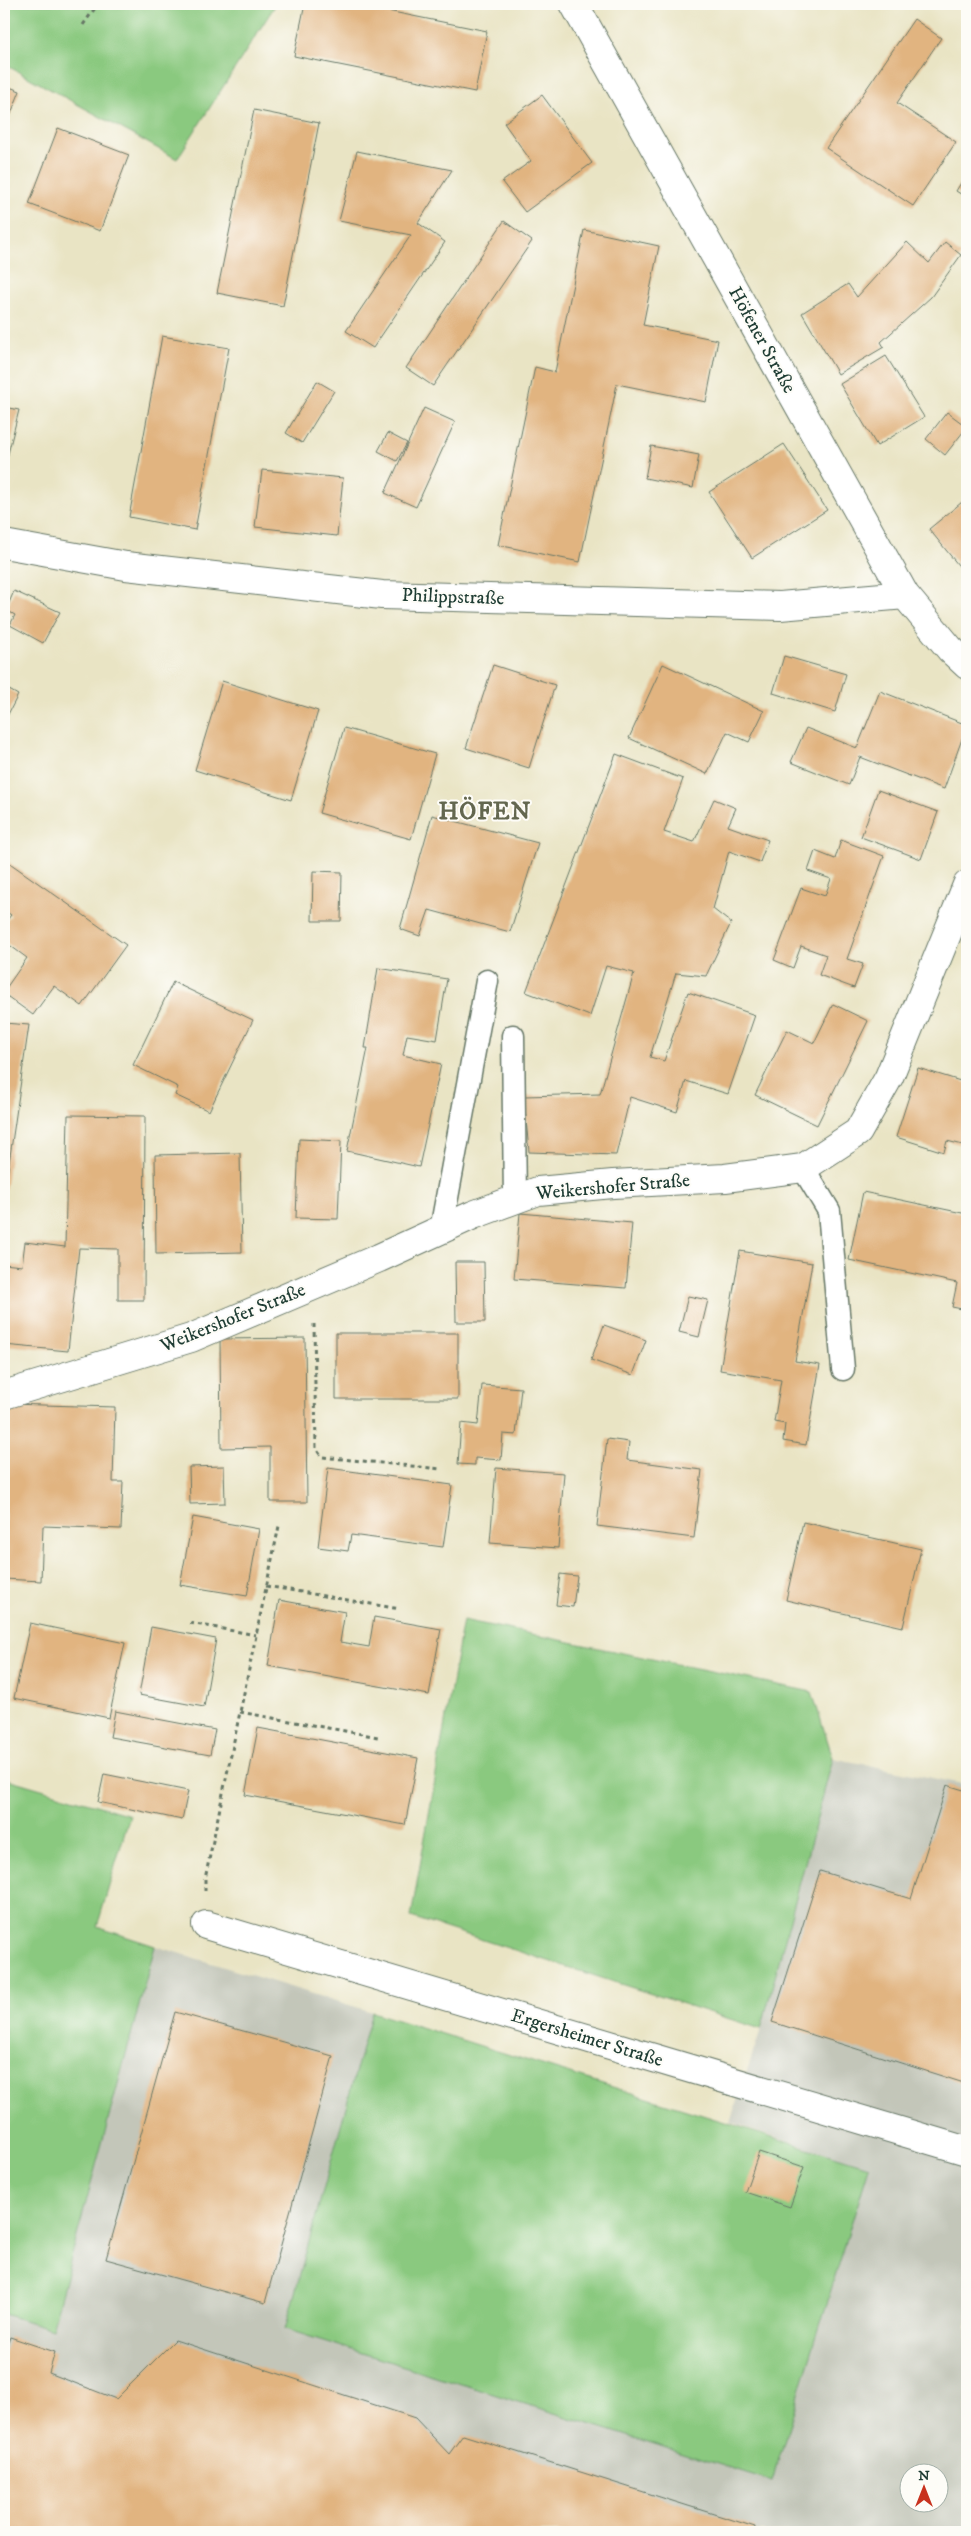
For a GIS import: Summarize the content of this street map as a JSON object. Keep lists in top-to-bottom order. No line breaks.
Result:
{"streets":{"street":["Höfener Straße","Philippstraße","Weikershofer Straße","Ergersheimer Straße"]},"crossings":[["Höfener Straße","Philippstraße"]],"districts":["HÖFEN"],"north":"top"}
